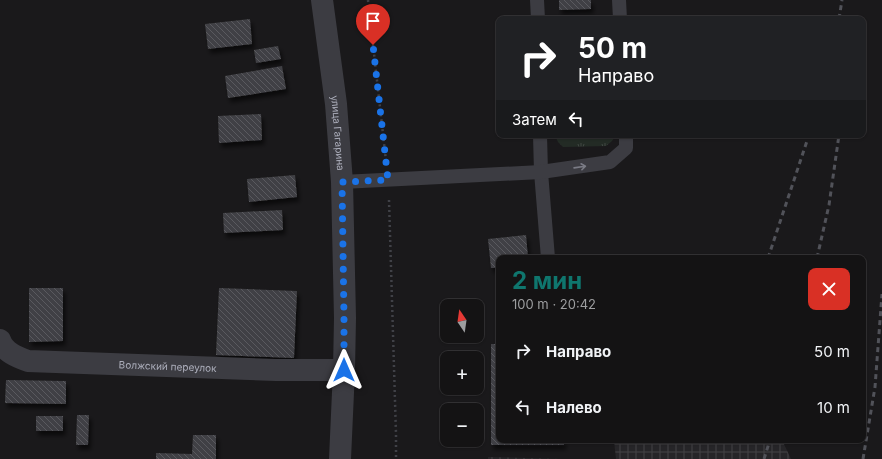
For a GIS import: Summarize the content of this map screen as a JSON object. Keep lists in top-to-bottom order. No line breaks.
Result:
{"streets":{"street":["улица Гагарина","Волжский переулок"]},"crossings":[["улица Гагарина","Волжский переулок"]],"north":"top","page":{"turn":["50 m","Направо"],"then":"Затем","heading":["2 мин","100 m · 20:42"],"map_buttons":["+","−"],"list":[{"name":"Направо","value":"50 m"},{"name":"Налево","value":"10 m"}]}}
